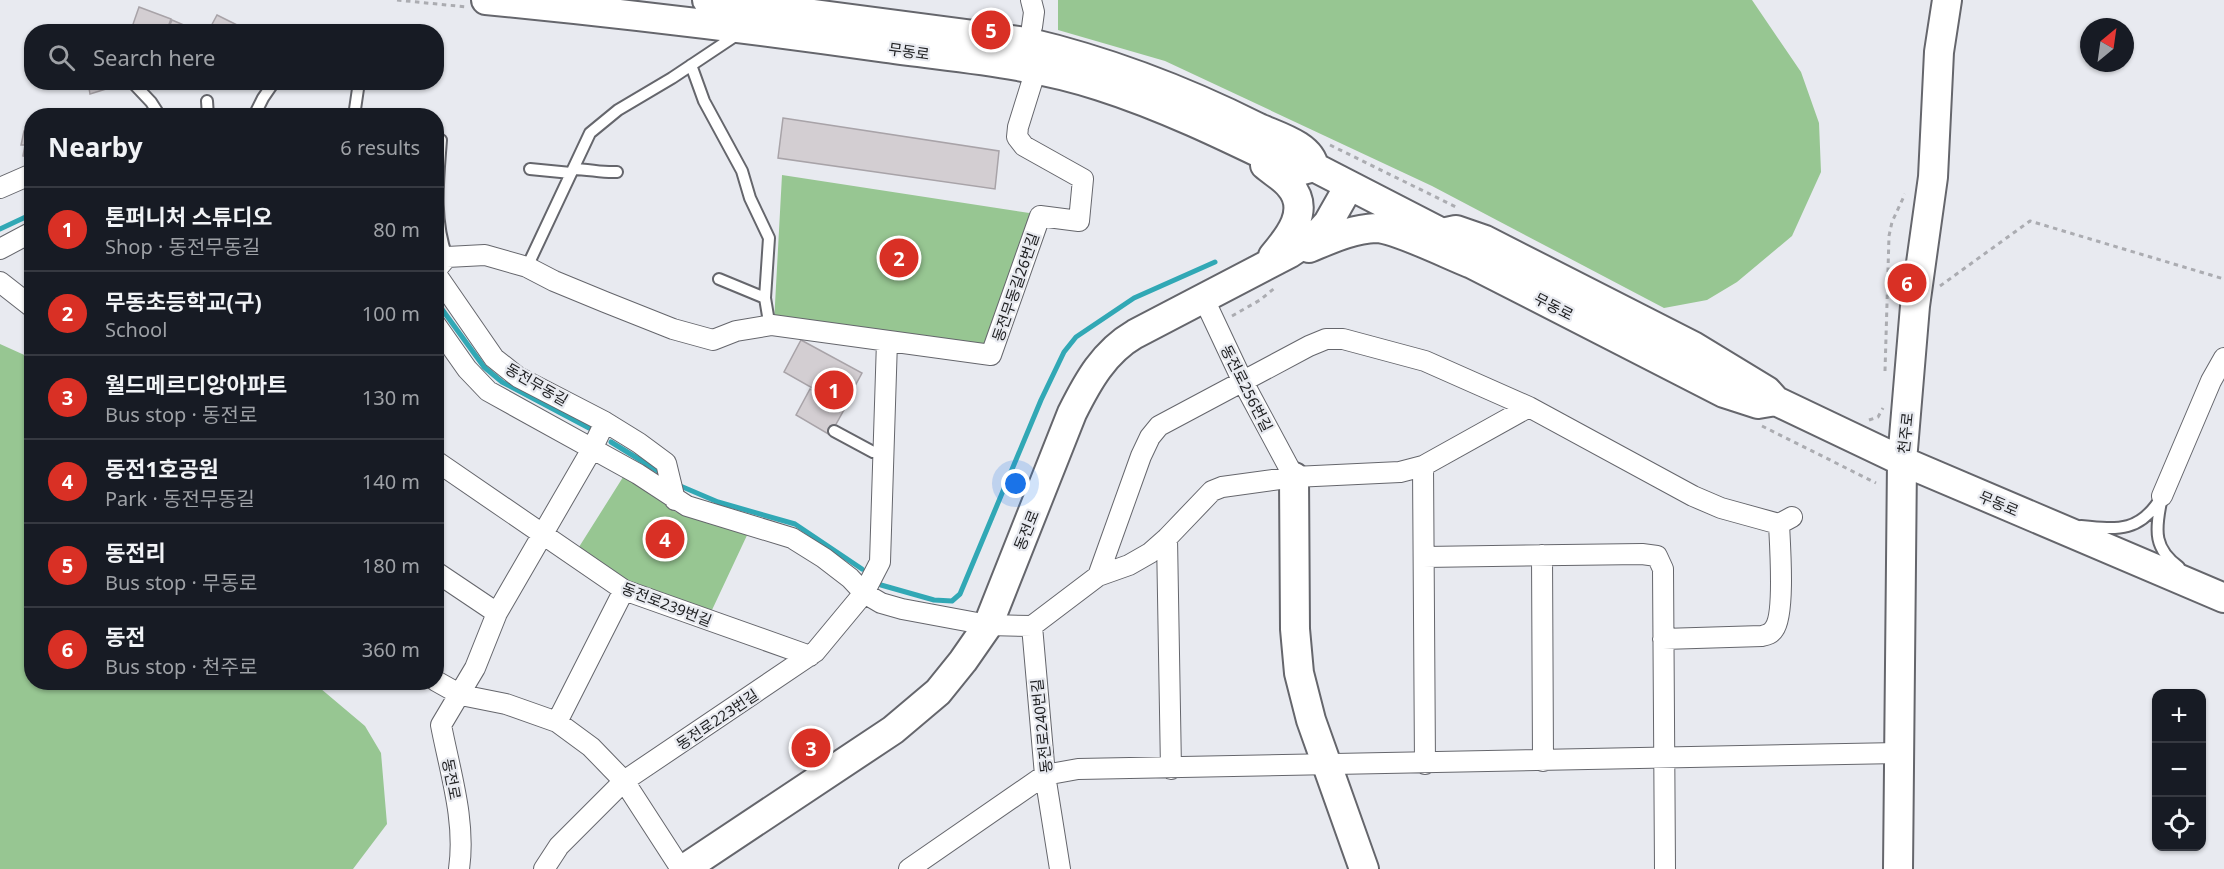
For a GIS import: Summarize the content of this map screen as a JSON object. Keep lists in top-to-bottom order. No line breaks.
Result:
{"streets":{"main road":["무동로","천주로","동전로"],"street":["동전무동길26번길","동전무동길","동전로256번길","동전로239번길","동전로223번길","동전로240번길"]},"crossings":[["무동로","천주로"],["무동로","동전로"],["동전로256번길","동전로"],["동전로239번길","동전로223번길"]],"north":"top right","page":{"pins":["5","2","6","1","4","3"],"search":"Search here","heading":["Nearby","6 results"],"list":[{"mark":"1","name":"톤퍼니처 스튜디오","note":"Shop · 동전무동길","value":"80 m"},{"mark":"2","name":"무동초등학교(구)","note":"School","value":"100 m"},{"mark":"3","name":"월드메르디앙아파트","note":"Bus stop · 동전로","value":"130 m"},{"mark":"4","name":"동전1호공원","note":"Park · 동전무동길","value":"140 m"},{"mark":"5","name":"동전리","note":"Bus stop · 무동로","value":"180 m"},{"mark":"6","name":"동전","note":"Bus stop · 천주로","value":"360 m"}],"map_buttons":["+","−"]}}
